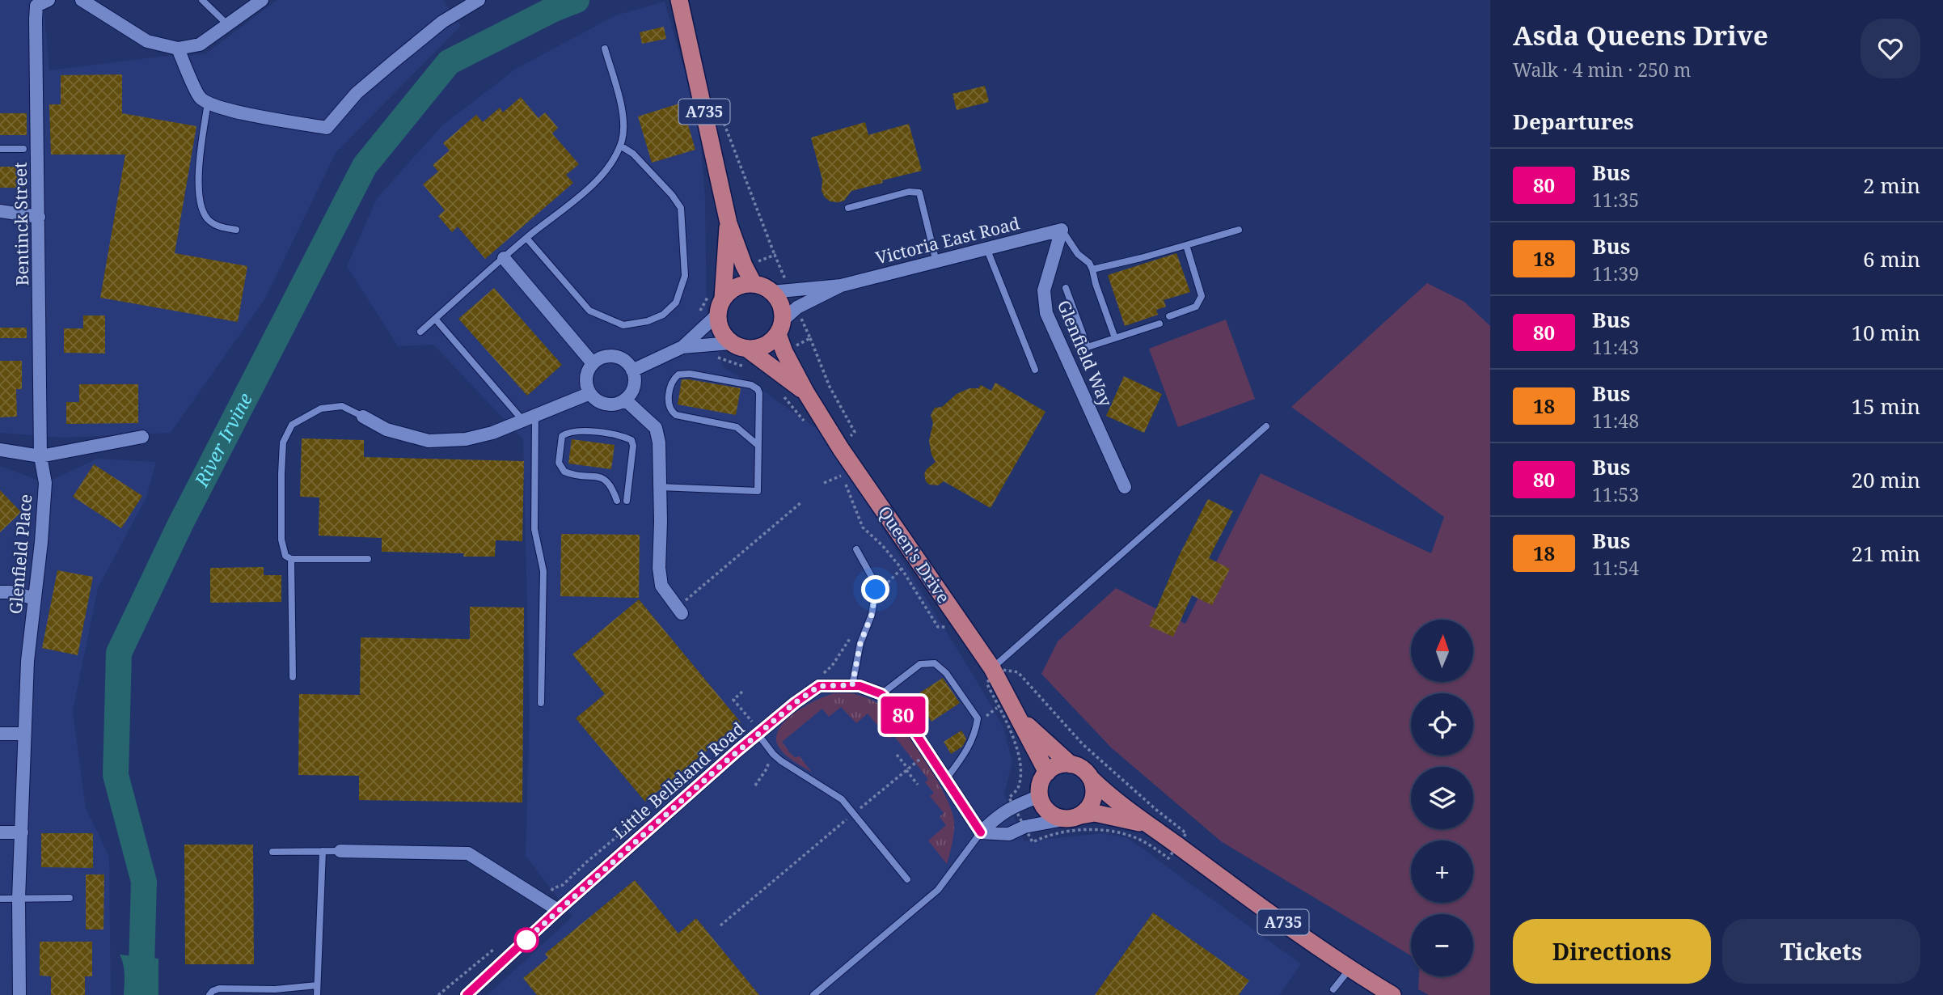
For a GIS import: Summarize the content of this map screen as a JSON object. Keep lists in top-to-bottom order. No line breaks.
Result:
{"streets":{"main road":["A735","Queen's Drive"],"street":["Bentinck Street","Victoria East Road","Glenfield Way","Glenfield Place","Little Bellsland Road"]},"crossings":[["A735","Victoria East Road"],["A735","Queen's Drive"],["Bentinck Street","Glenfield Place"],["Victoria East Road","Glenfield Way"],["Victoria East Road","Queen's Drive"]],"water":["River Irvine"],"lines":["bus line 80"],"north":"top","page":{"on_map":"80","heading":[["Asda Queens Drive","Walk · 4 min · 250 m"],"Departures"],"list":[{"mark":"80","name":"Bus","note":"11:35","value":"2 min"},{"mark":"18","name":"Bus","note":"11:39","value":"6 min"},{"mark":"80","name":"Bus","note":"11:43","value":"10 min"},{"mark":"18","name":"Bus","note":"11:48","value":"15 min"},{"mark":"80","name":"Bus","note":"11:53","value":"20 min"},{"mark":"18","name":"Bus","note":"11:54","value":"21 min"}],"map_buttons":["+","−"],"buttons":["Directions","Tickets"]}}
